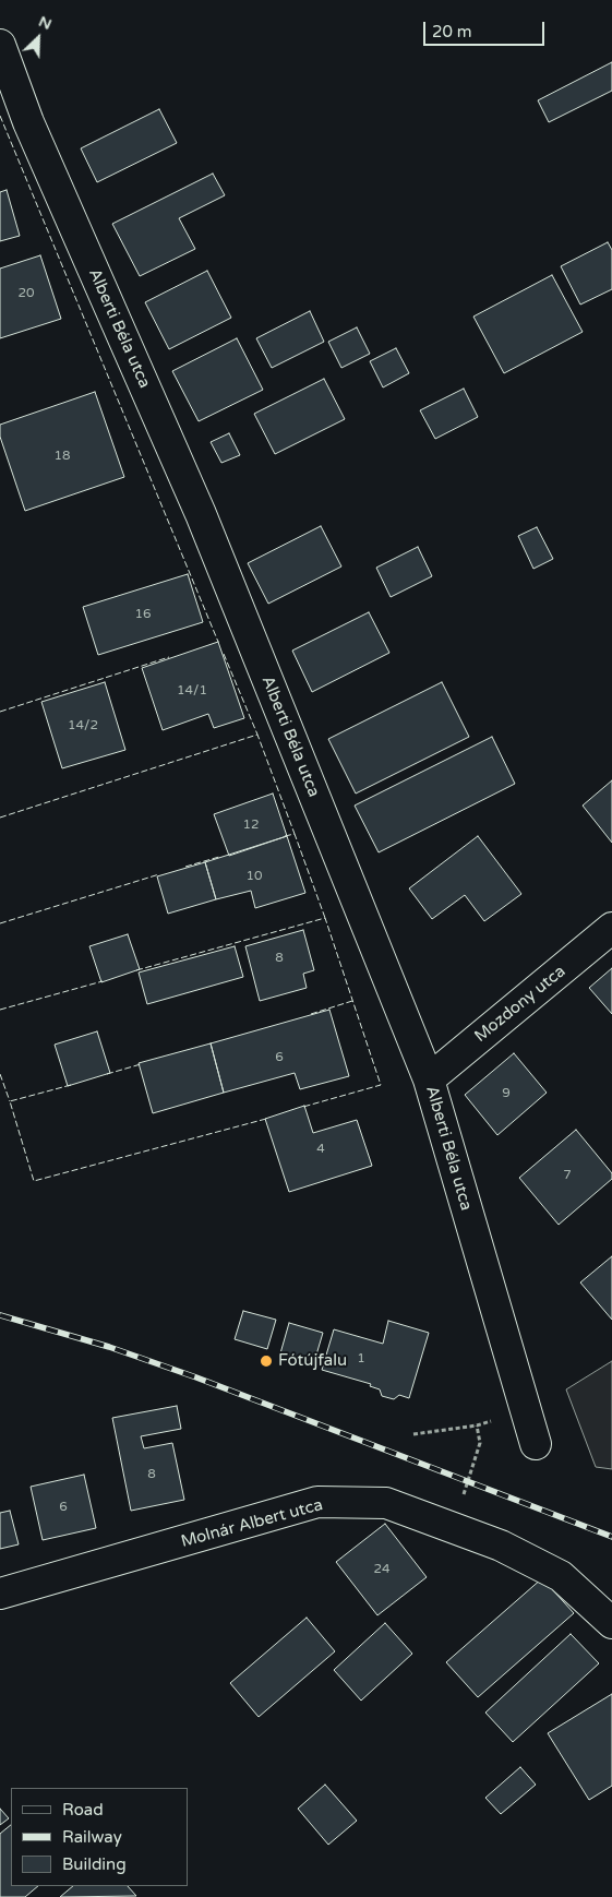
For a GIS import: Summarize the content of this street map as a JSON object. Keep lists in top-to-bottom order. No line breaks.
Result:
{"streets":{"street":["Alberti Béla utca","Mozdony utca","Molnár Albert utca"]},"crossings":[["Alberti Béla utca","Mozdony utca"]],"places":["Fótújfalu"],"house_numbers":["20","18","16","14/1","14/2","12","10","8","6","9","4","7","1","8","6","24"],"legend":["Road","Railway","Building"],"scale_bar":"20 m","north":"top right"}
